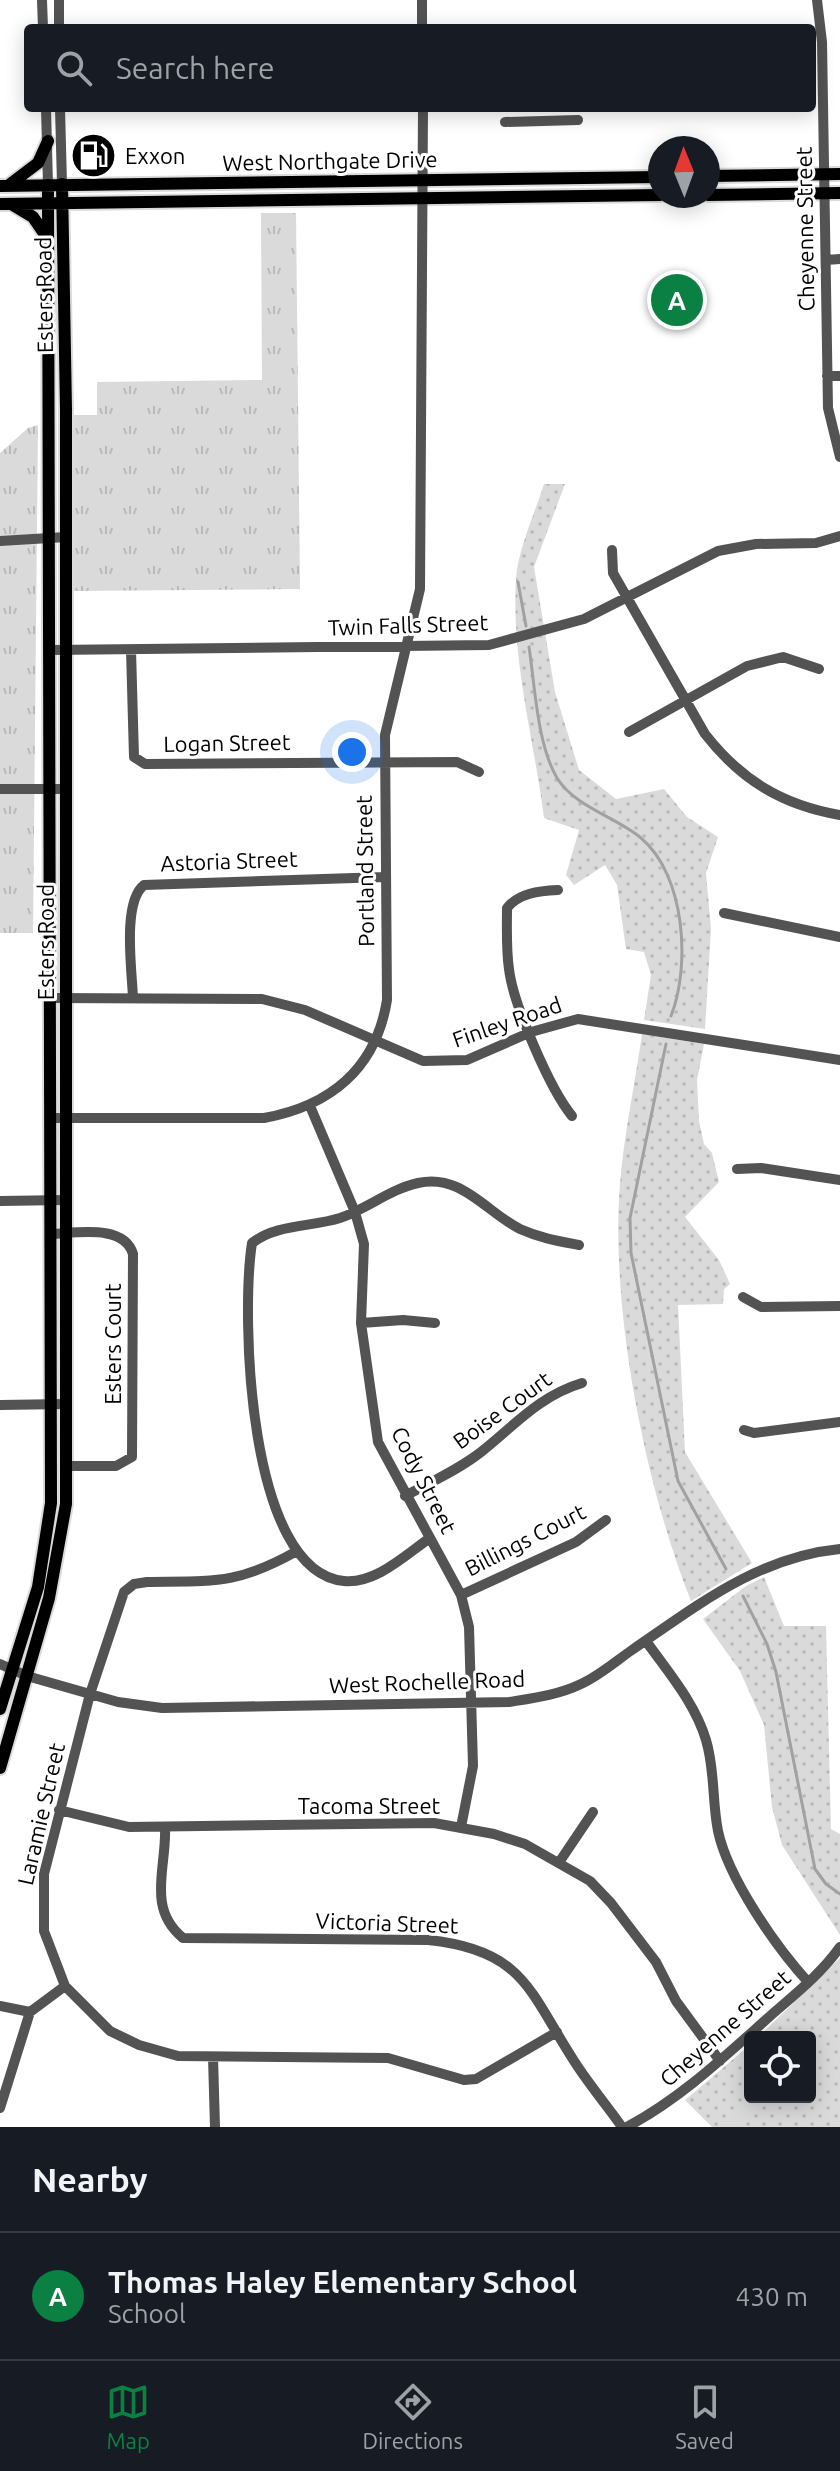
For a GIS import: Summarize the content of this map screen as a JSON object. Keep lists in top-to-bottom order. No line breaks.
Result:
{"streets":{"main road":["West Northgate Drive","Esters Road"],"street":["Cheyenne Street","Twin Falls Street","Logan Street","Astoria Street","Portland Street","Finley Road","Esters Court","Boise Court","Cody Street","Billings Court","West Rochelle Road","Tacoma Street","Laramie Street","Victoria Street"]},"crossings":[["West Northgate Drive","Esters Road"],["West Northgate Drive","Portland Street"],["Cheyenne Street","Tacoma Street"],["Cheyenne Street","Victoria Street"],["Esters Road","Twin Falls Street"],["Esters Road","Portland Street"],["Esters Road","Finley Road"],["Esters Road","Esters Court"],["Esters Road","West Rochelle Road"],["Twin Falls Street","Logan Street"],["Twin Falls Street","Portland Street"],["Logan Street","Portland Street"],["Astoria Street","Portland Street"],["Astoria Street","Finley Road"],["Portland Street","Finley Road"],["Portland Street","Cody Street"],["Boise Court","Cody Street"],["Cody Street","Billings Court"],["Cody Street","West Rochelle Road"],["Cody Street","Tacoma Street"],["West Rochelle Road","Laramie Street"],["Tacoma Street","Laramie Street"],["Tacoma Street","Victoria Street"],["Laramie Street","Victoria Street"]],"places":{"fuel station":["Exxon"]},"north":"top","page":{"search":"Search here","pins":"A","heading":"Nearby","list":[{"mark":"A","name":"Thomas Haley Elementary School","note":"School","value":"430 m"}],"nav":["Map","Directions","Saved"]}}
